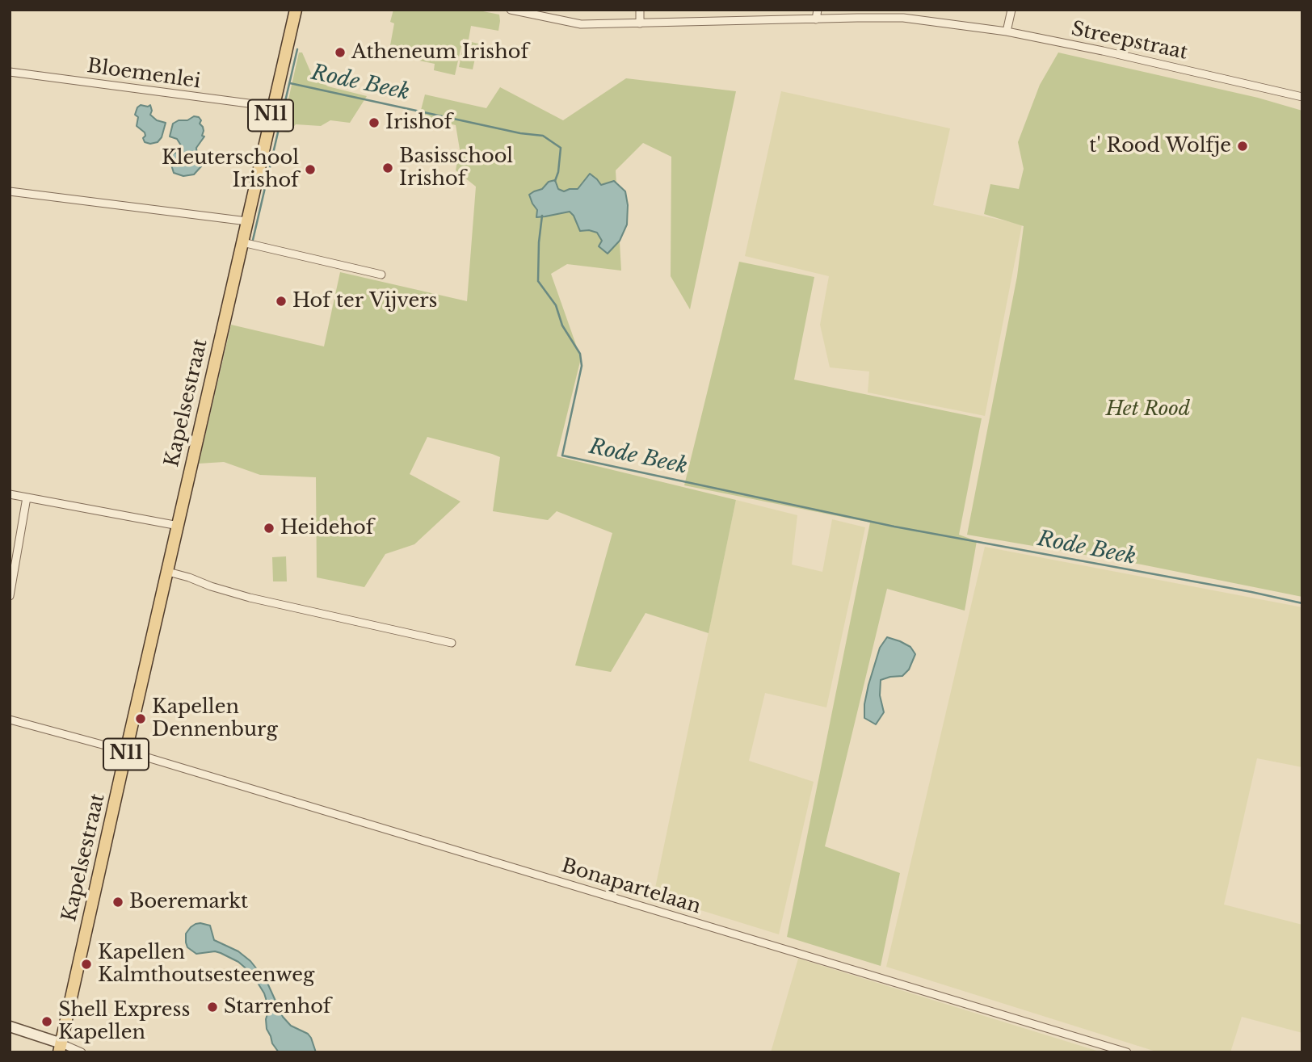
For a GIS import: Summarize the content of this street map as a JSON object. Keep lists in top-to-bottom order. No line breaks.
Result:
{"streets":{"main road":["N11","Kapelsestraat"],"street":["Streepstraat","Bloemenlei","Bonapartelaan"]},"crossings":[["Bloemenlei","Kapelsestraat"],["Kapelsestraat","Bonapartelaan"]],"water":["Rode Beek"],"parks":["Het Rood"],"places":["Atheneum Irishof","Irishof","t' Rood Wolfje","Basisschool Irishof","Kleuterschool Irishof","Hof ter Vijvers","Heidehof","Kapellen Dennenburg","Boeremarkt","Kapellen Kalmthoutsesteenweg","Starrenhof","Shell Express Kapellen"]}
